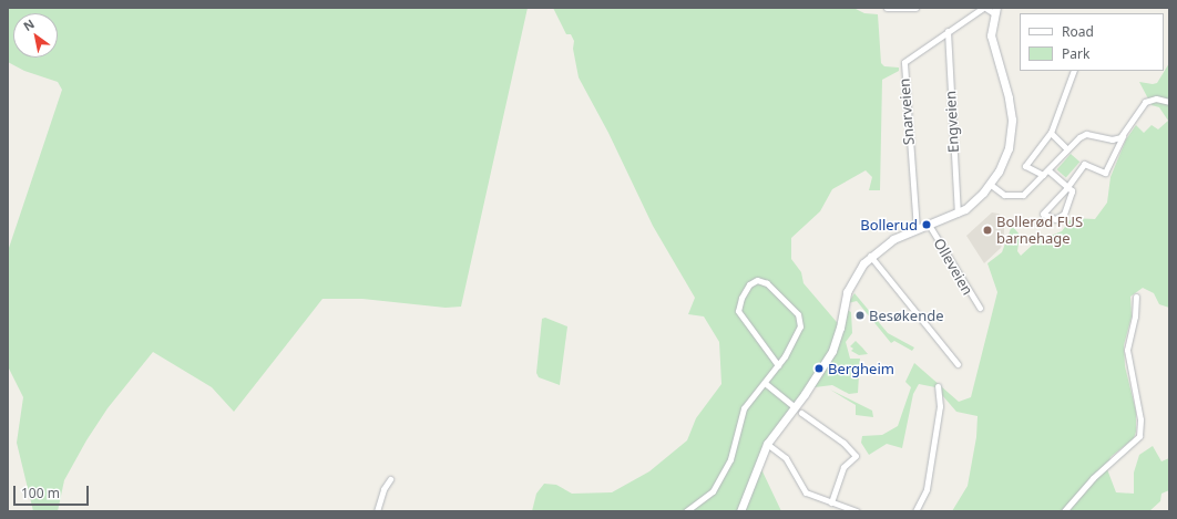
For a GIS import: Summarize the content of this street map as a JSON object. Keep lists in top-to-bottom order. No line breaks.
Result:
{"streets":{"street":["Snarveien","Engveien","Olleveien"]},"crossings":[["Snarveien","Engveien"]],"places":["Bollerud","Bollerød FUS barnehage","Besøkende","Bergheim"],"legend":["Road","Park"],"scale_bar":"100 m","north":"top left"}
